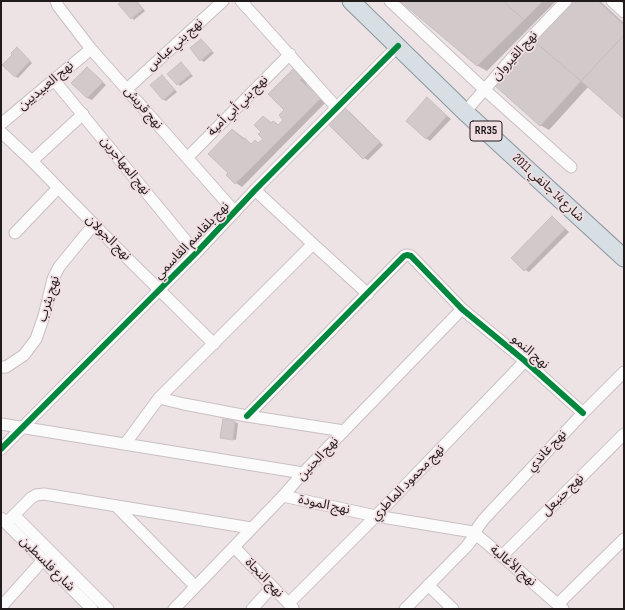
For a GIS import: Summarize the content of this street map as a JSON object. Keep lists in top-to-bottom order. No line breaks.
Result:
{"streets":{"main road":["RR35","شارع 14 جانفي 2011"],"street":["نهج بني عباس","نهج القيروان","نهج العبيديين","نهج بني أبي أمية","نهج قريش","نهج المهاجرين","نهج الجولان","نهج بلقاسم القاسمي","نهج يثرب","نهج النمو","نهج غاندي","نهج الحنين","نهج محمود الماطري","نهج حنبعل","نهج المودة","شارع فلسطين","نهج الأغالبة","نهج النجاة"]},"crossings":[["نهج بني عباس","نهج قريش"],["نهج القيروان","شارع 14 جانفي 2011"],["نهج العبيديين","نهج قريش"],["نهج العبيديين","نهج المهاجرين"],["نهج بني أبي أمية","نهج قريش"],["نهج قريش","نهج بلقاسم القاسمي"],["نهج المهاجرين","نهج بلقاسم القاسمي"],["شارع 14 جانفي 2011","نهج بلقاسم القاسمي"],["نهج الجولان","نهج بلقاسم القاسمي"],["نهج الجولان","نهج يثرب"],["نهج النمو","نهج غاندي"],["نهج النمو","نهج الحنين"],["نهج النمو","نهج محمود الماطري"],["نهج غاندي","نهج الأغالبة"],["نهج الحنين","نهج المودة"],["نهج الحنين","نهج النجاة"],["نهج محمود الماطري","نهج المودة"],["نهج محمود الماطري","نهج النجاة"],["نهج حنبعل","نهج الأغالبة"],["نهج المودة","نهج الأغالبة"]]}
